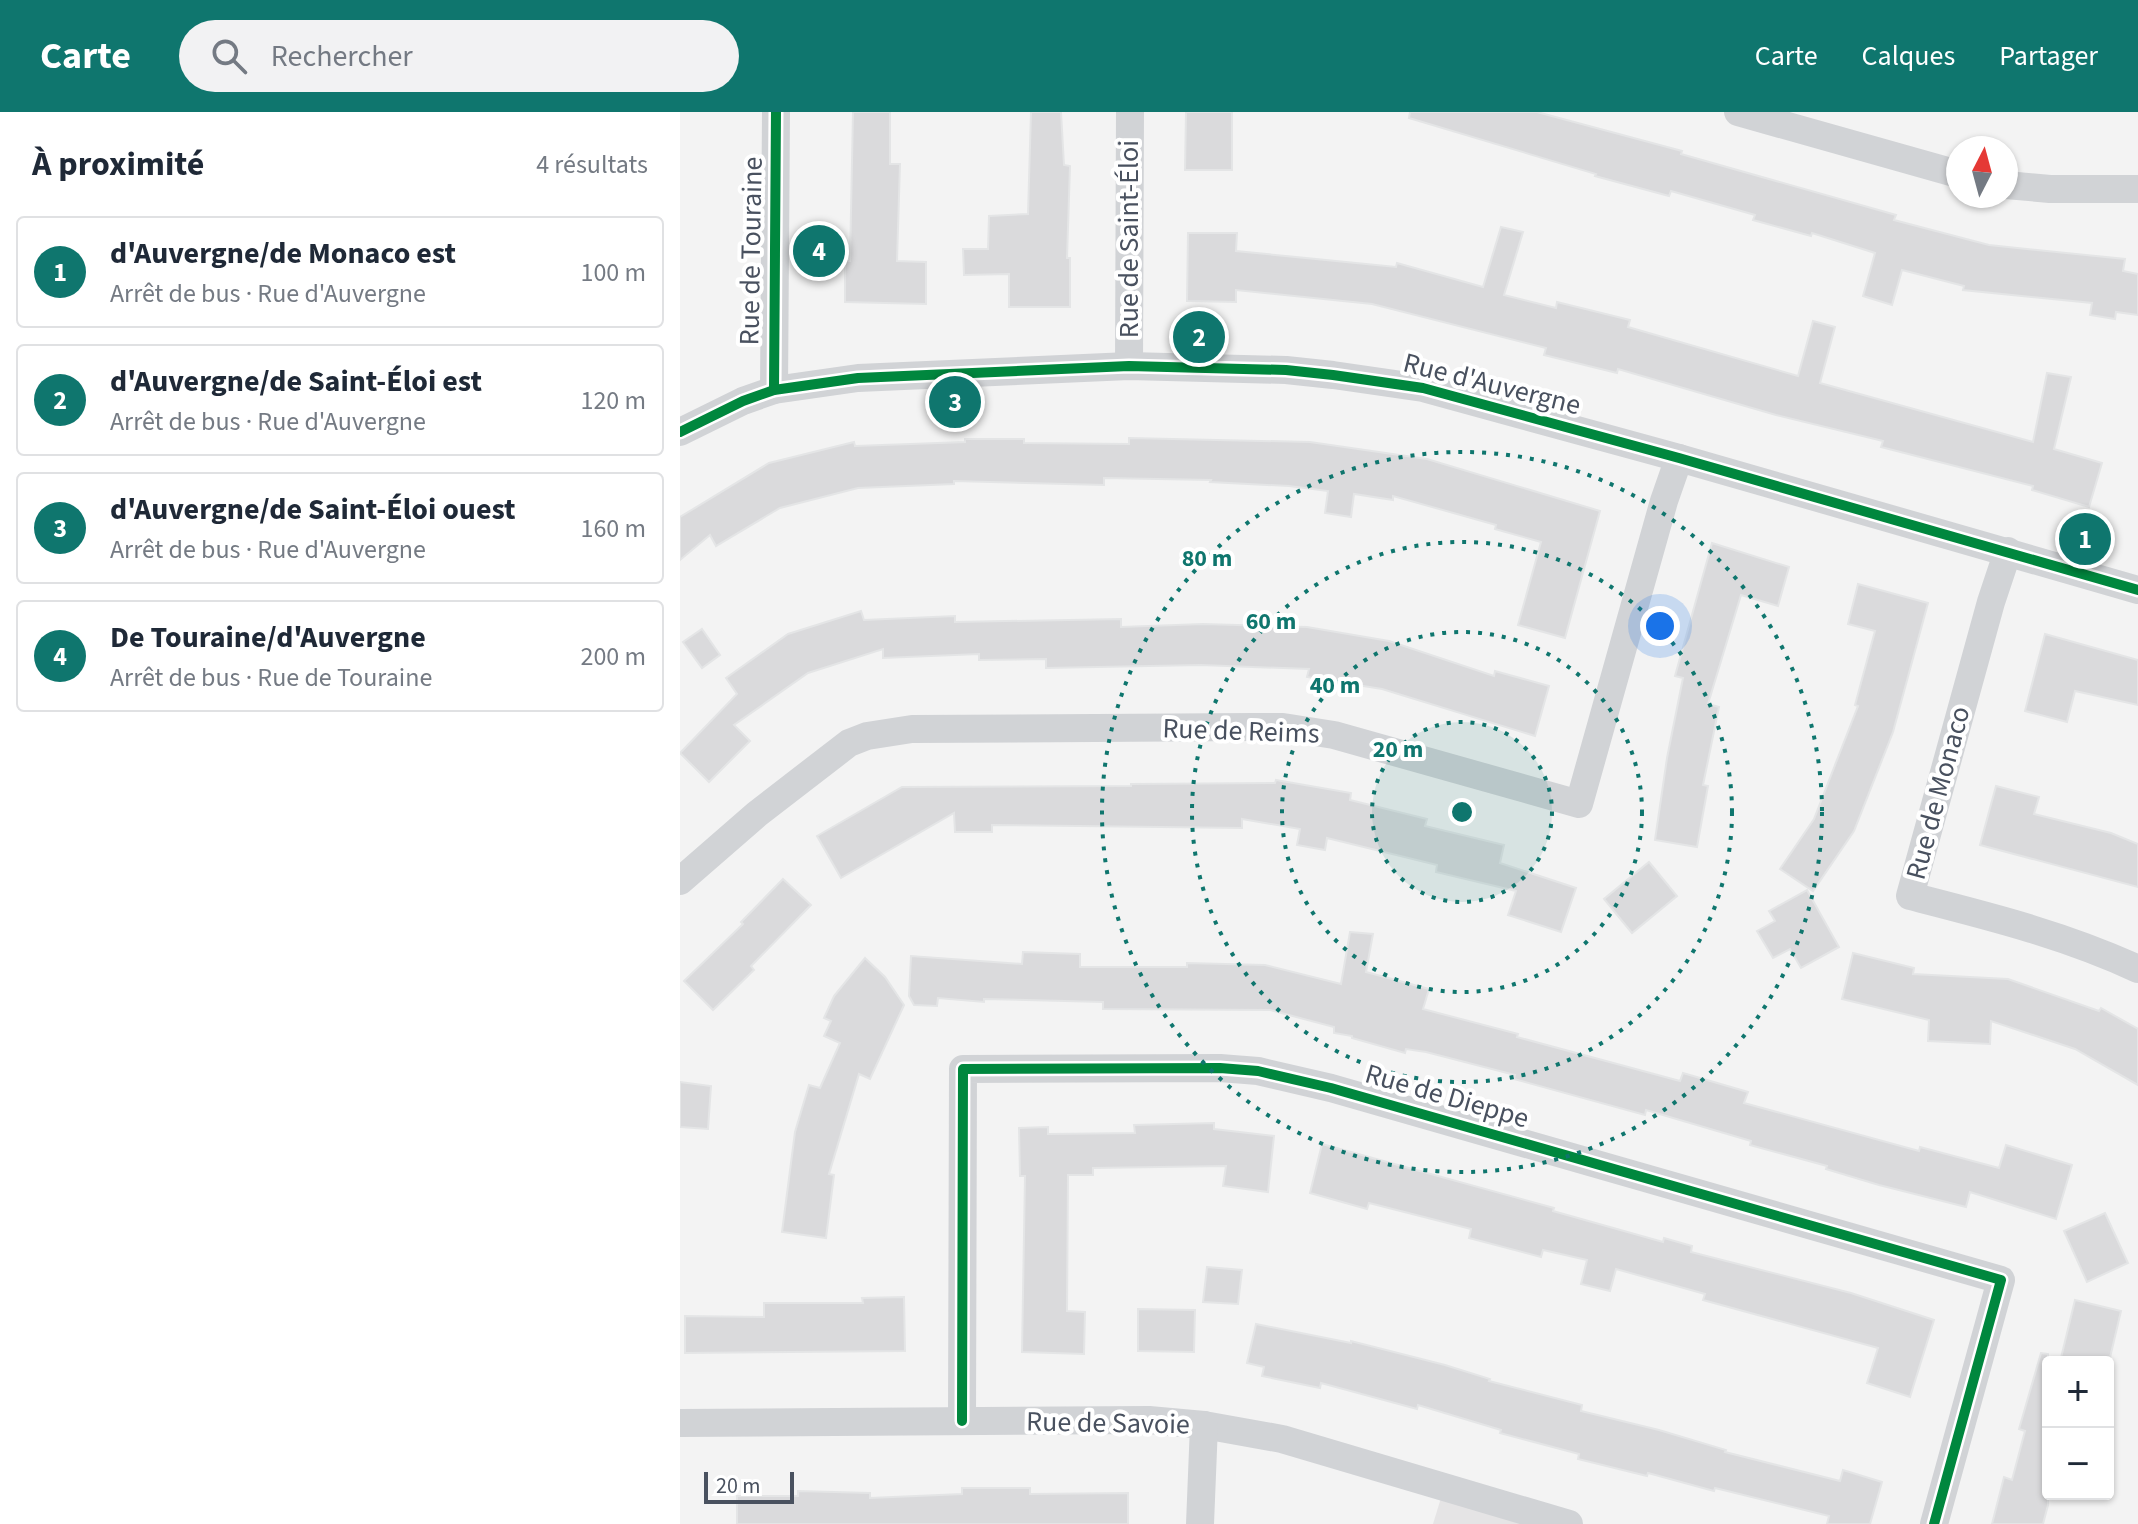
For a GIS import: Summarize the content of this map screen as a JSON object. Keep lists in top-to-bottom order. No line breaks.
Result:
{"streets":{"street":["Rue de Saint-Éloi","Rue de Touraine","Rue d'Auvergne","Rue de Reims","Rue de Monaco","Rue de Dieppe","Rue de Savoie"]},"crossings":[["Rue de Saint-Éloi","Rue d'Auvergne"],["Rue de Touraine","Rue d'Auvergne"],["Rue d'Auvergne","Rue de Reims"],["Rue d'Auvergne","Rue de Monaco"],["Rue de Dieppe","Rue de Savoie"]],"scale_bar":"20 m","north":"top","page":{"header":"Carte","search":"Rechercher","nav":["Carte","Calques","Partager"],"heading":["À proximité","4 résultats"],"list":[{"mark":"1","name":"d'Auvergne/de Monaco est","note":"Arrêt de bus · Rue d'Auvergne","value":"100 m"},{"mark":"2","name":"d'Auvergne/de Saint-Éloi est","note":"Arrêt de bus · Rue d'Auvergne","value":"120 m"},{"mark":"3","name":"d'Auvergne/de Saint-Éloi ouest","note":"Arrêt de bus · Rue d'Auvergne","value":"160 m"},{"mark":"4","name":"De Touraine/d'Auvergne","note":"Arrêt de bus · Rue de Touraine","value":"200 m"}],"pins":["4","2","3","1"],"map_buttons":["+","−"],"scale":"20 m"},"rings":["80 m","60 m","40 m","20 m"]}
